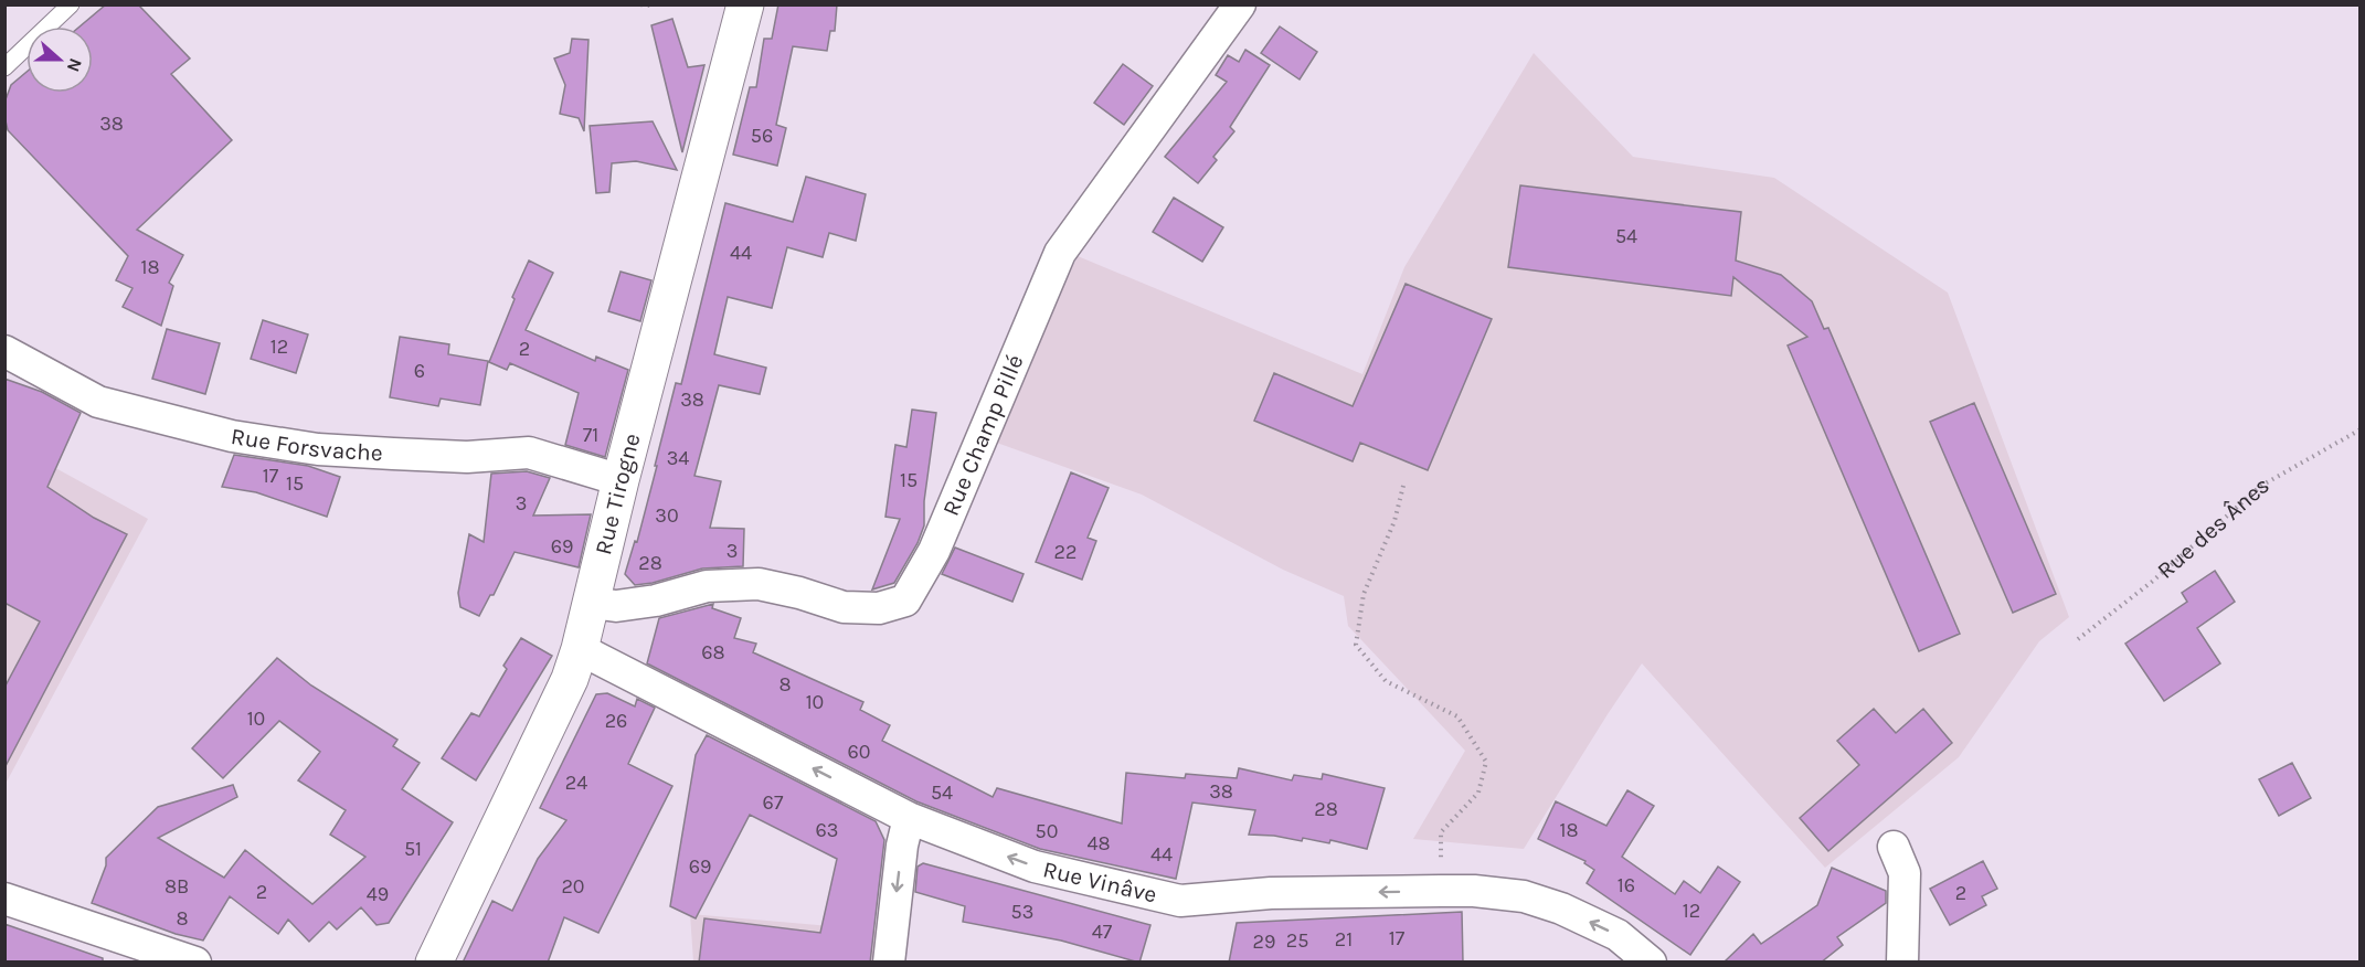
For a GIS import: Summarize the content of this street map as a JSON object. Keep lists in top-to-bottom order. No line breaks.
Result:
{"streets":{"street":["Rue Champ Pillé","Rue Forsvache","Rue Tirogne","Rue Vinâve"],"path":["Rue des Ânes"]},"crossings":[["Rue Champ Pillé","Rue Tirogne"],["Rue Forsvache","Rue Tirogne"],["Rue Tirogne","Rue Vinâve"]],"one_way":["Rue Vinâve"],"house_numbers":["38","56","54","44","18","12","2","6","38","71","34","17","15","15","3","30","69","3","22","28","68","8","10","10","26","60","24","38","54","67","28","63","18","50","48","51","44","69","16","8B","20","2","2","49","12","53","8","47","17","21","25","29"],"north":"right"}
